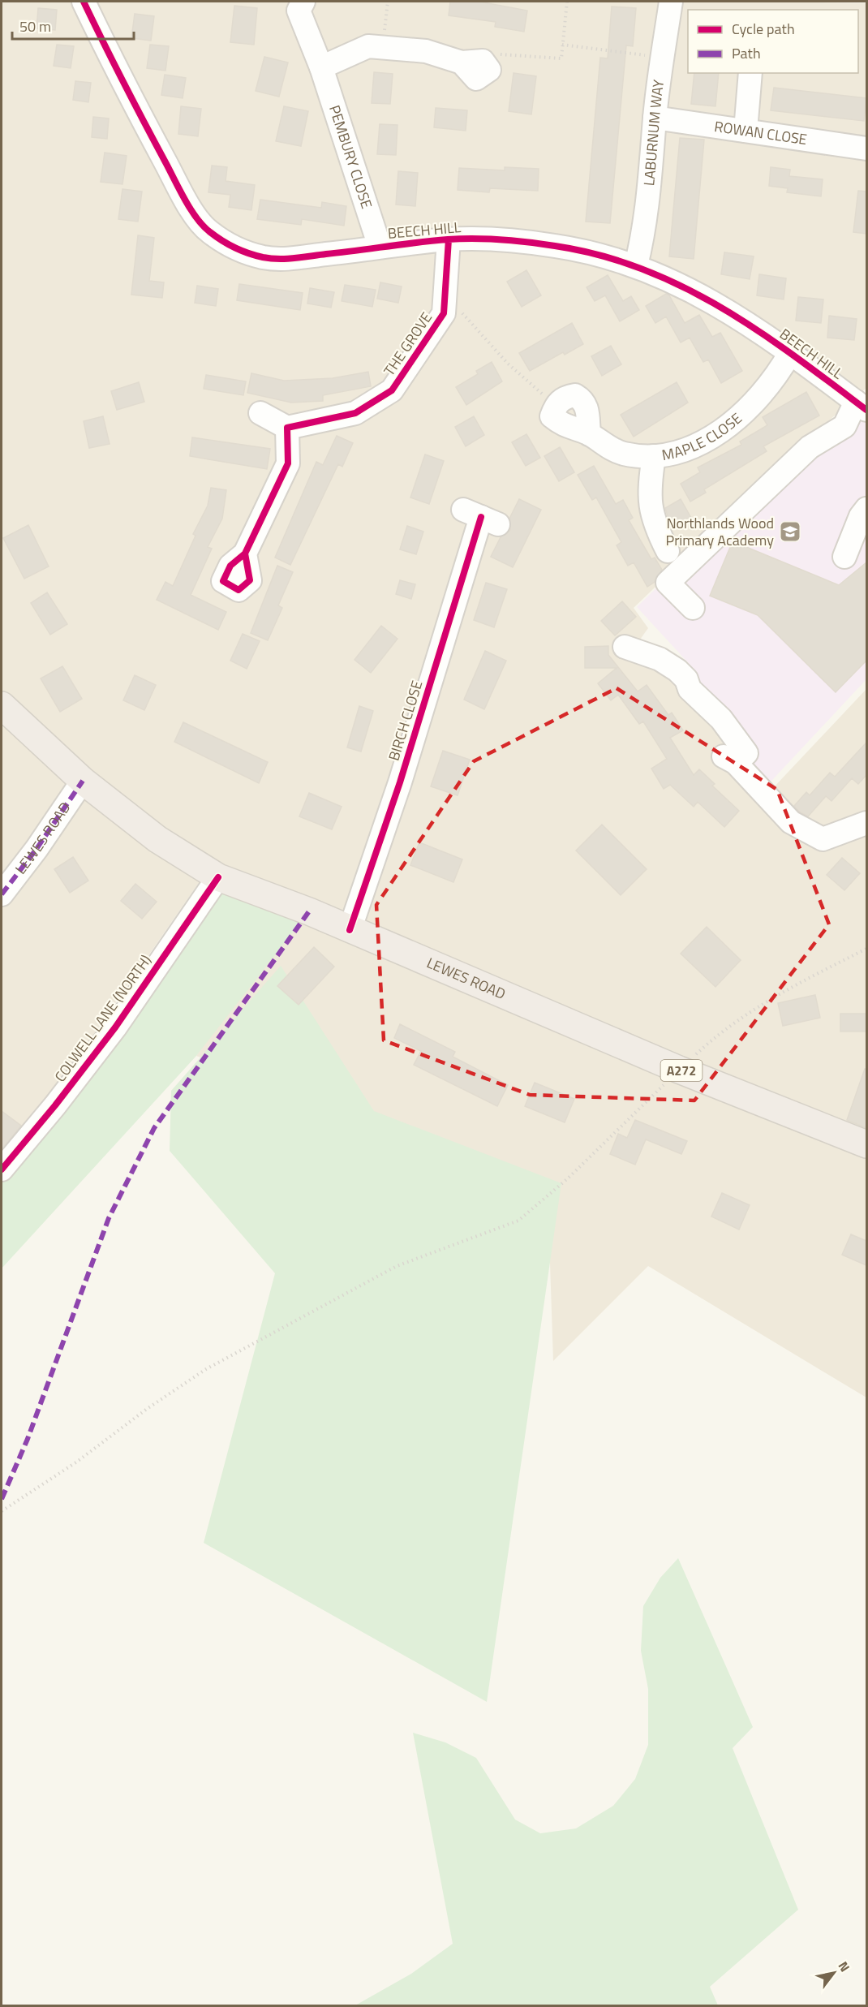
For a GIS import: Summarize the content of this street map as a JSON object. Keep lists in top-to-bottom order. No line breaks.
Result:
{"streets":{"highway":["LEWES ROAD","A272"],"street":["LABURNUM WAY","ROWAN CLOSE","PEMBURY CLOSE","BEECH HILL","THE GROVE","MAPLE CLOSE","BIRCH CLOSE","COLWELL LANE (NORTH)"]},"crossings":[["LABURNUM WAY","ROWAN CLOSE"],["LABURNUM WAY","BEECH HILL"],["PEMBURY CLOSE","BEECH HILL"],["BEECH HILL","THE GROVE"],["BEECH HILL","MAPLE CLOSE"],["BIRCH CLOSE","LEWES ROAD"],["LEWES ROAD","COLWELL LANE (NORTH)"]],"places":{"school or university":["Northlands Wood Primary Academy"]},"legend":["Cycle path","Path"],"scale_bar":"50 m","north":"top right"}
